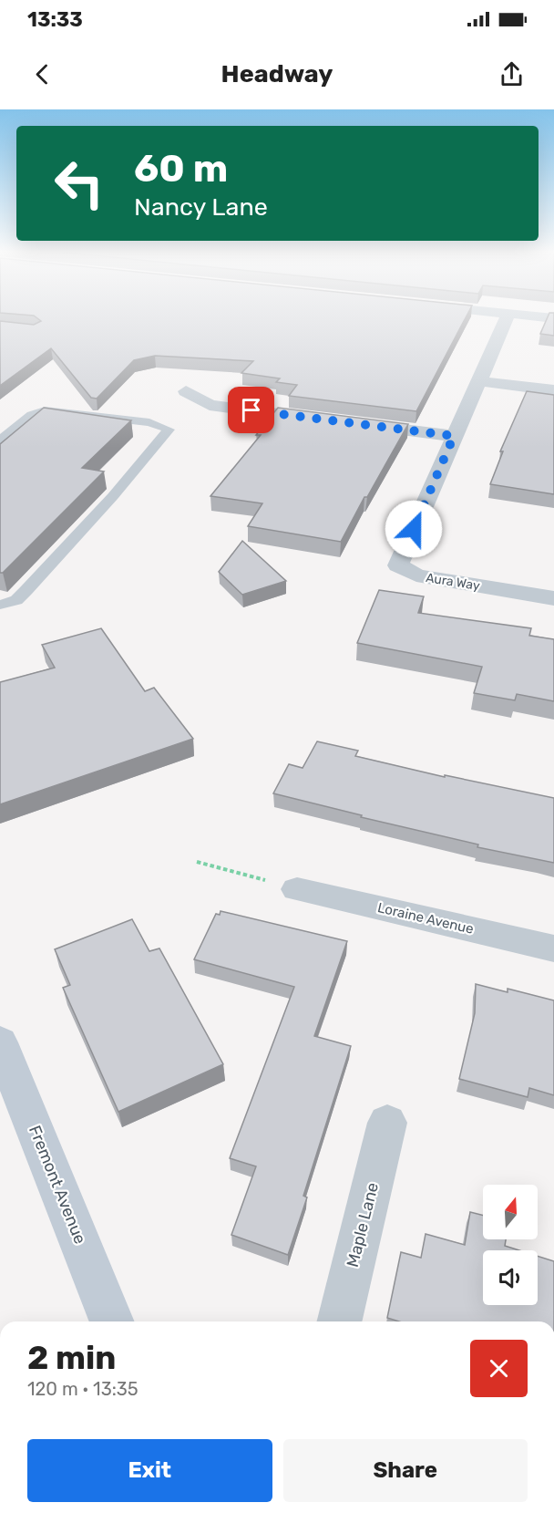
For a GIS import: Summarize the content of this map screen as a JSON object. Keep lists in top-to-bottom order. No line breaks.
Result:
{"streets":{"street":["Aura Way","Loraine Avenue","Fremont Avenue","Maple Lane"]},"north":"top","page":{"status":"13:33","header":"Headway","turn":["60 m","Nancy Lane"],"heading":["2 min","120 m · 13:35"],"buttons":["Exit","Share"]}}
